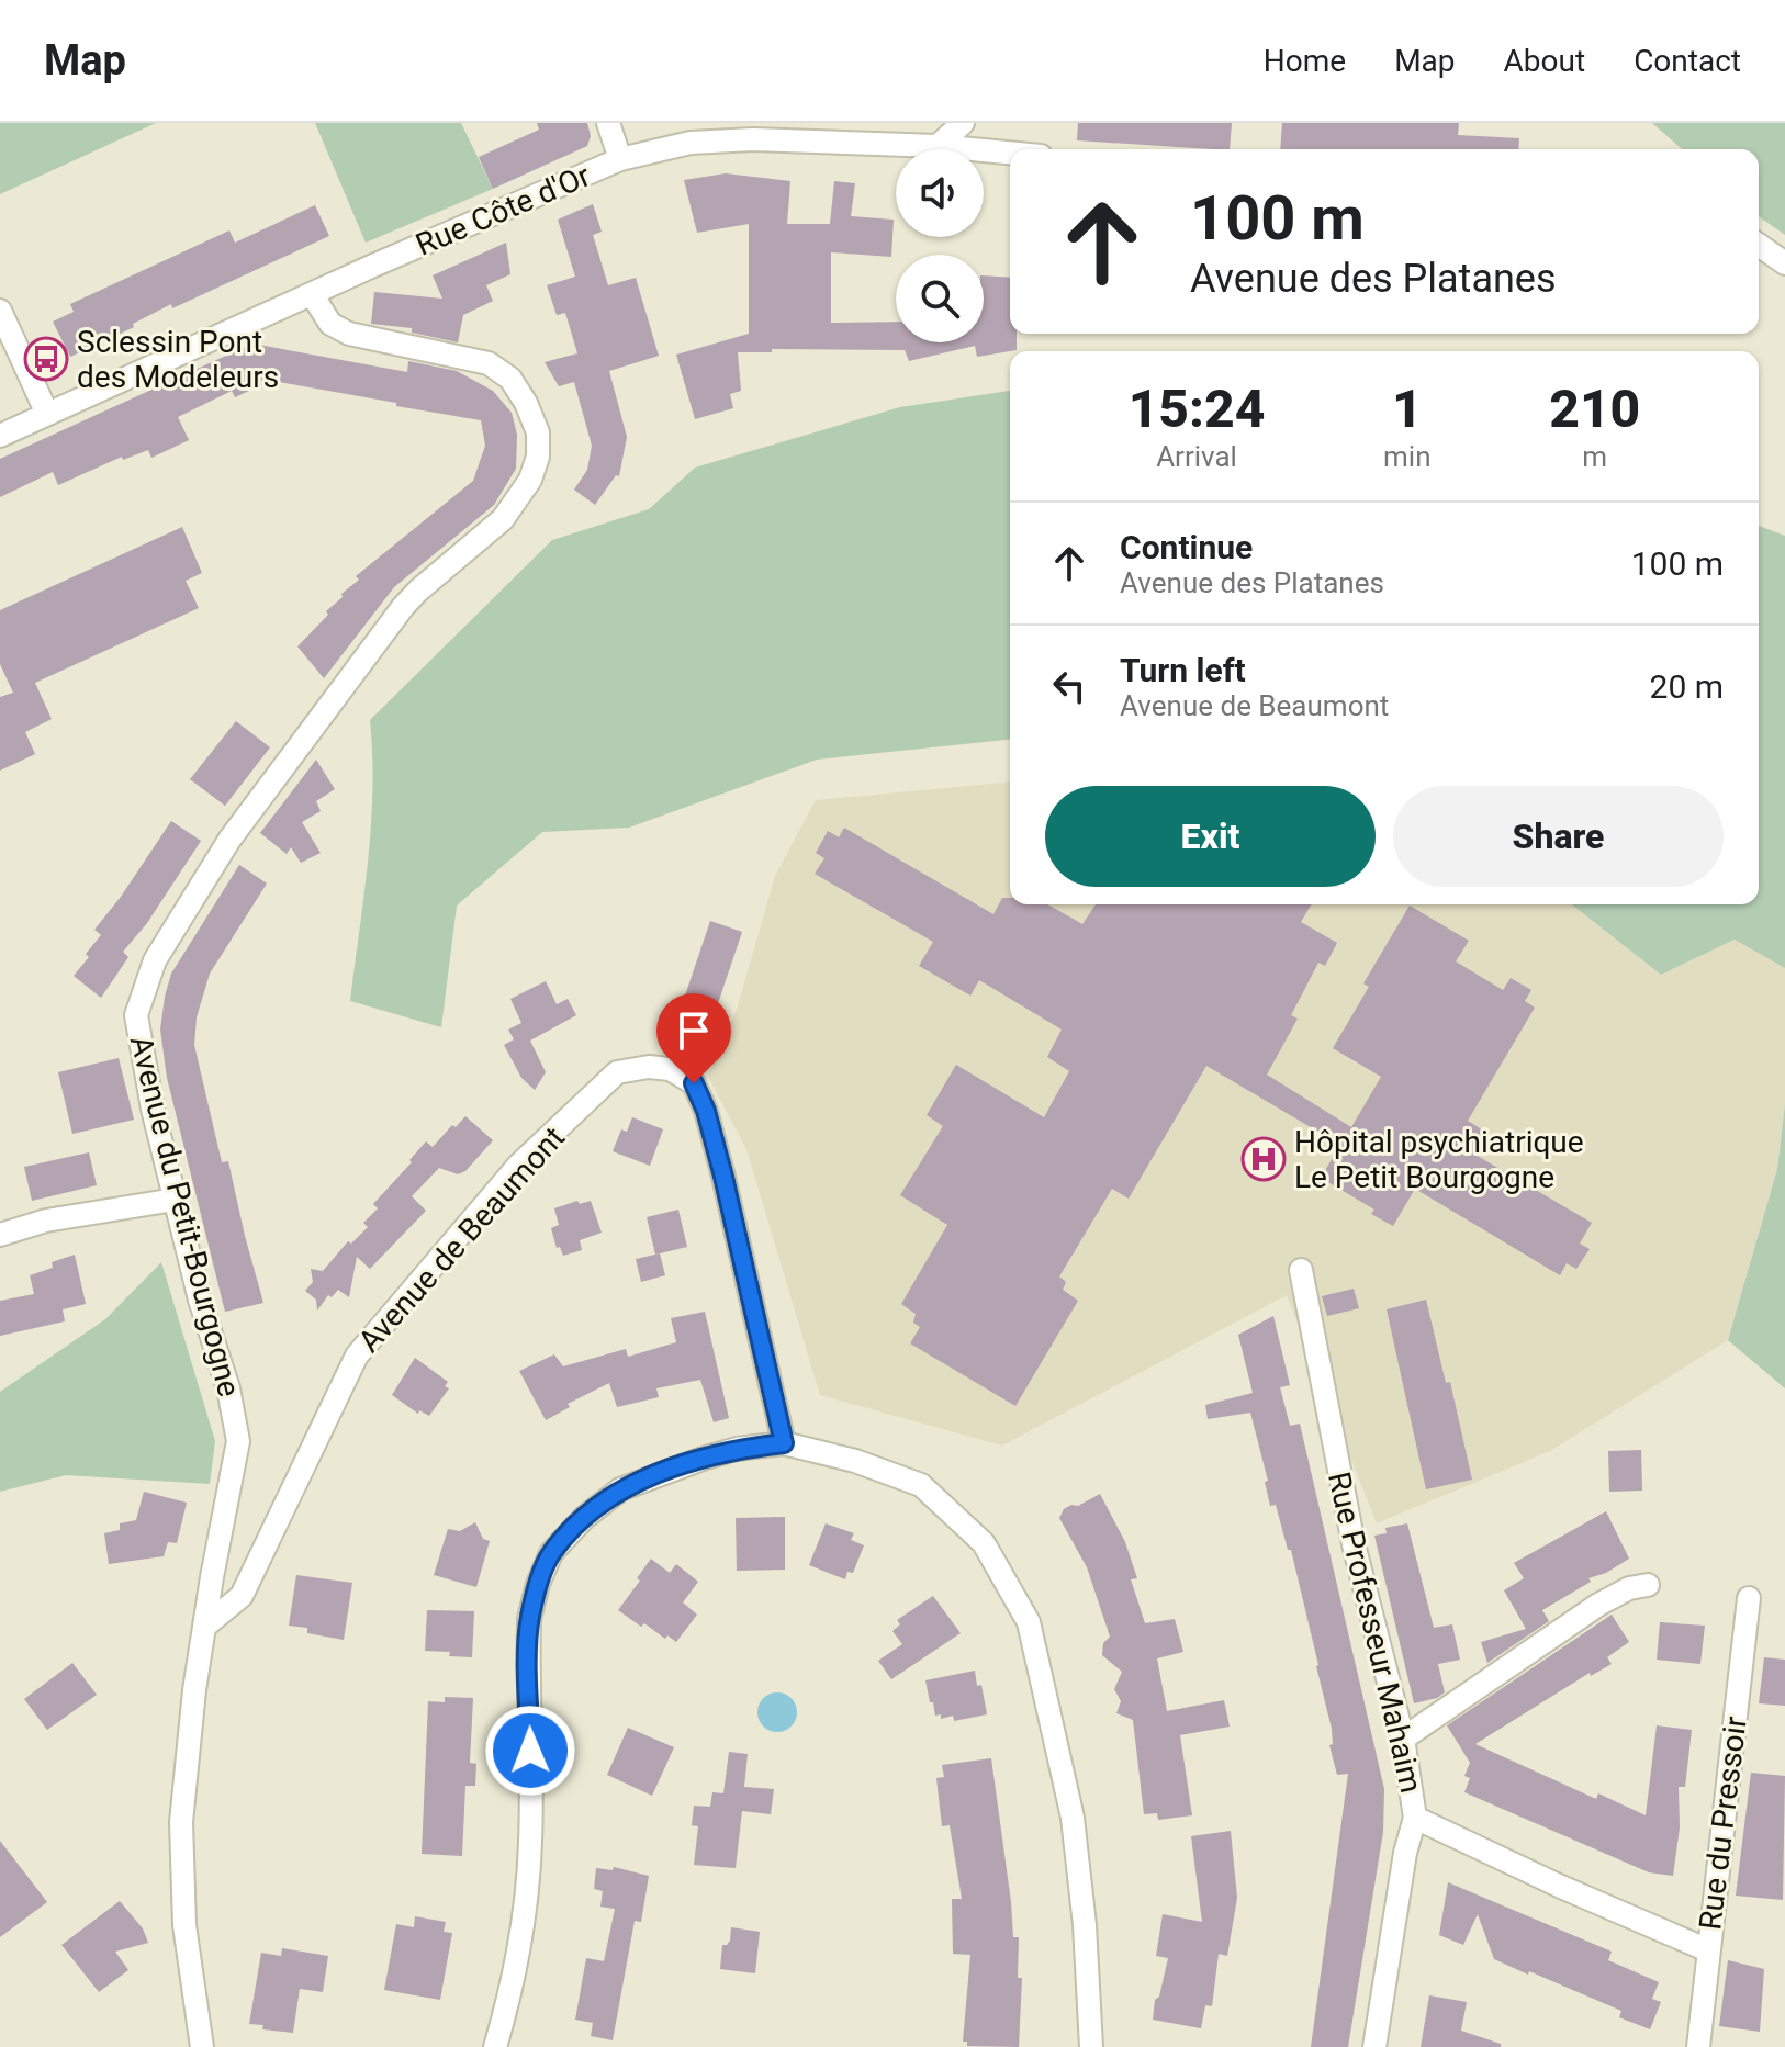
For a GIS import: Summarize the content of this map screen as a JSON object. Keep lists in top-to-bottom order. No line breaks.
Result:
{"streets":{"street":["Rue Côte d'Or","Avenue du Petit-Bourgogne","Avenue de Beaumont","Rue Professeur Mahaim","Rue du Pressoir"]},"crossings":[["Rue Côte d'Or","Avenue du Petit-Bourgogne"],["Avenue du Petit-Bourgogne","Avenue de Beaumont"]],"places":{"bus stop":["Sclessin Pont des Modeleurs"],"hospital":["Hôpital psychiatrique Le Petit Bourgogne"]},"page":{"header":"Map","nav":["Home","Map","About","Contact"],"turn":["100 m","Avenue des Platanes"],"eta":["15:24","Arrival","1","min","210","m"],"list":[{"name":"Continue","note":"Avenue des Platanes","value":"100 m"},{"name":"Turn left","note":"Avenue de Beaumont","value":"20 m"}],"buttons":["Exit","Share"]}}
